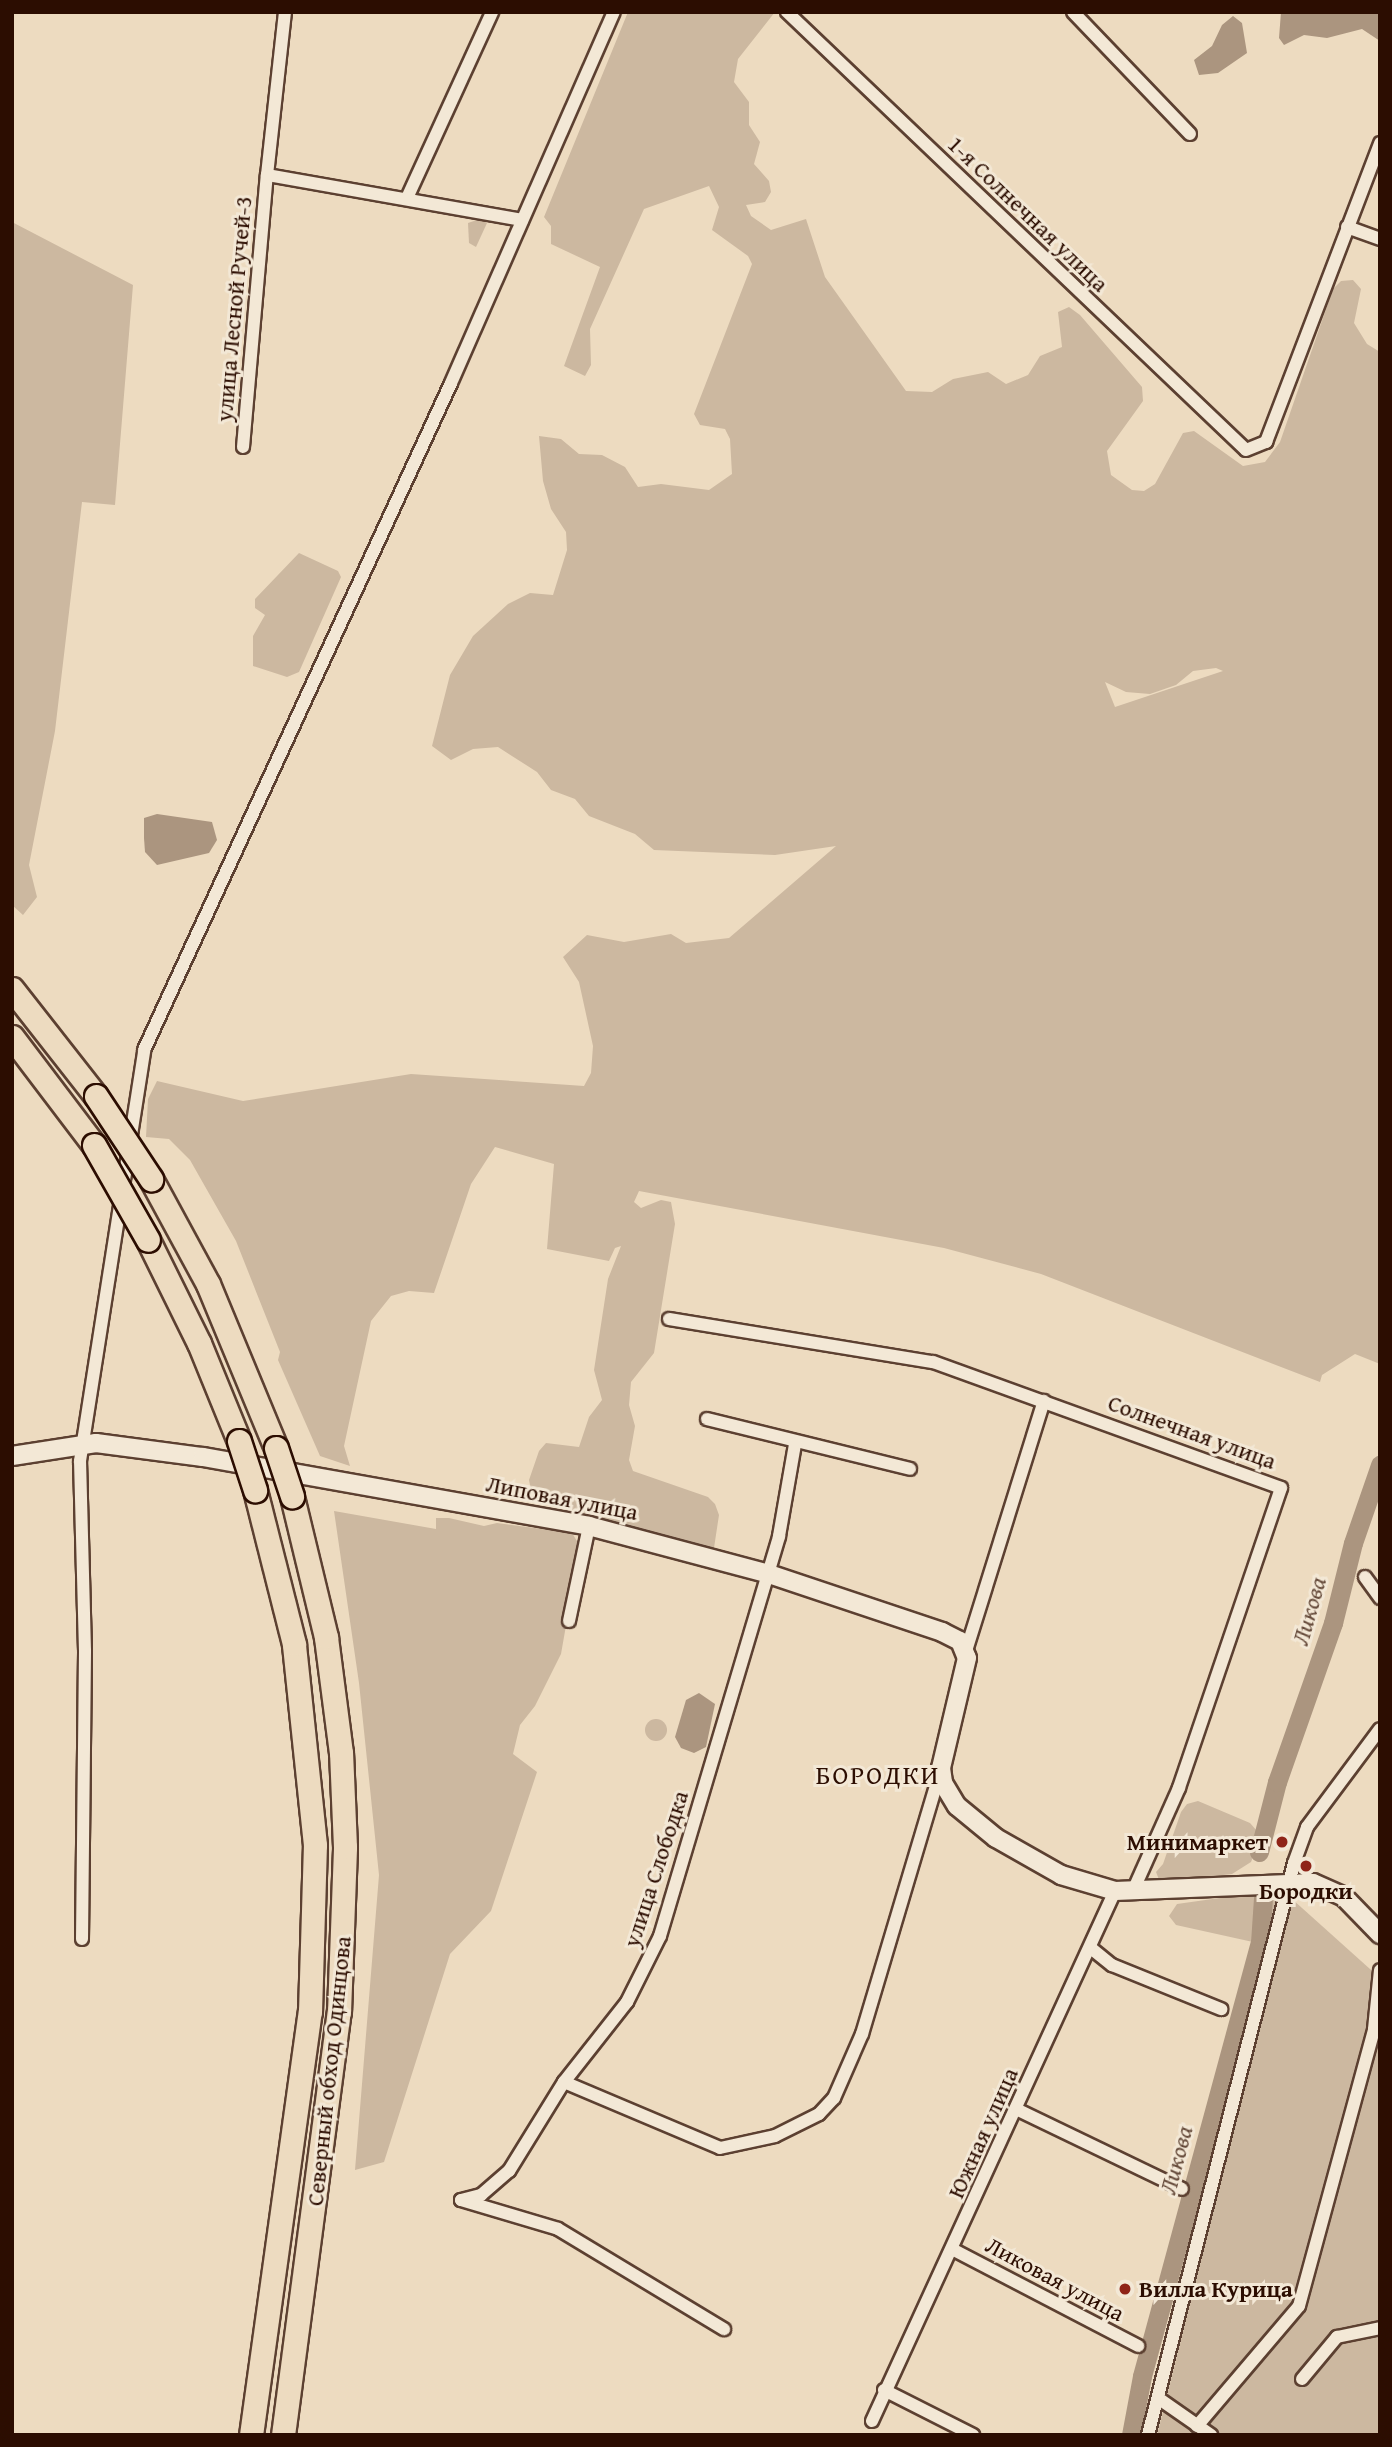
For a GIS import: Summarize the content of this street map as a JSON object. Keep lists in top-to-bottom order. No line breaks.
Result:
{"streets":{"highway":["Северный обход Одинцова"],"street":["1-я Солнечная улица","улица Лесной Ручей-3","Солнечная улица","Липовая улица","улица Слободка","Южная улица","Ликовая улица"]},"crossings":[["Солнечная улица","Южная улица"],["Липовая улица","улица Слободка"],["Южная улица","Ликовая улица"]],"districts":["БОРОДКИ"],"water":["Ликова"],"places":["Минимаркет","Бородки","Вилла Курица"]}
